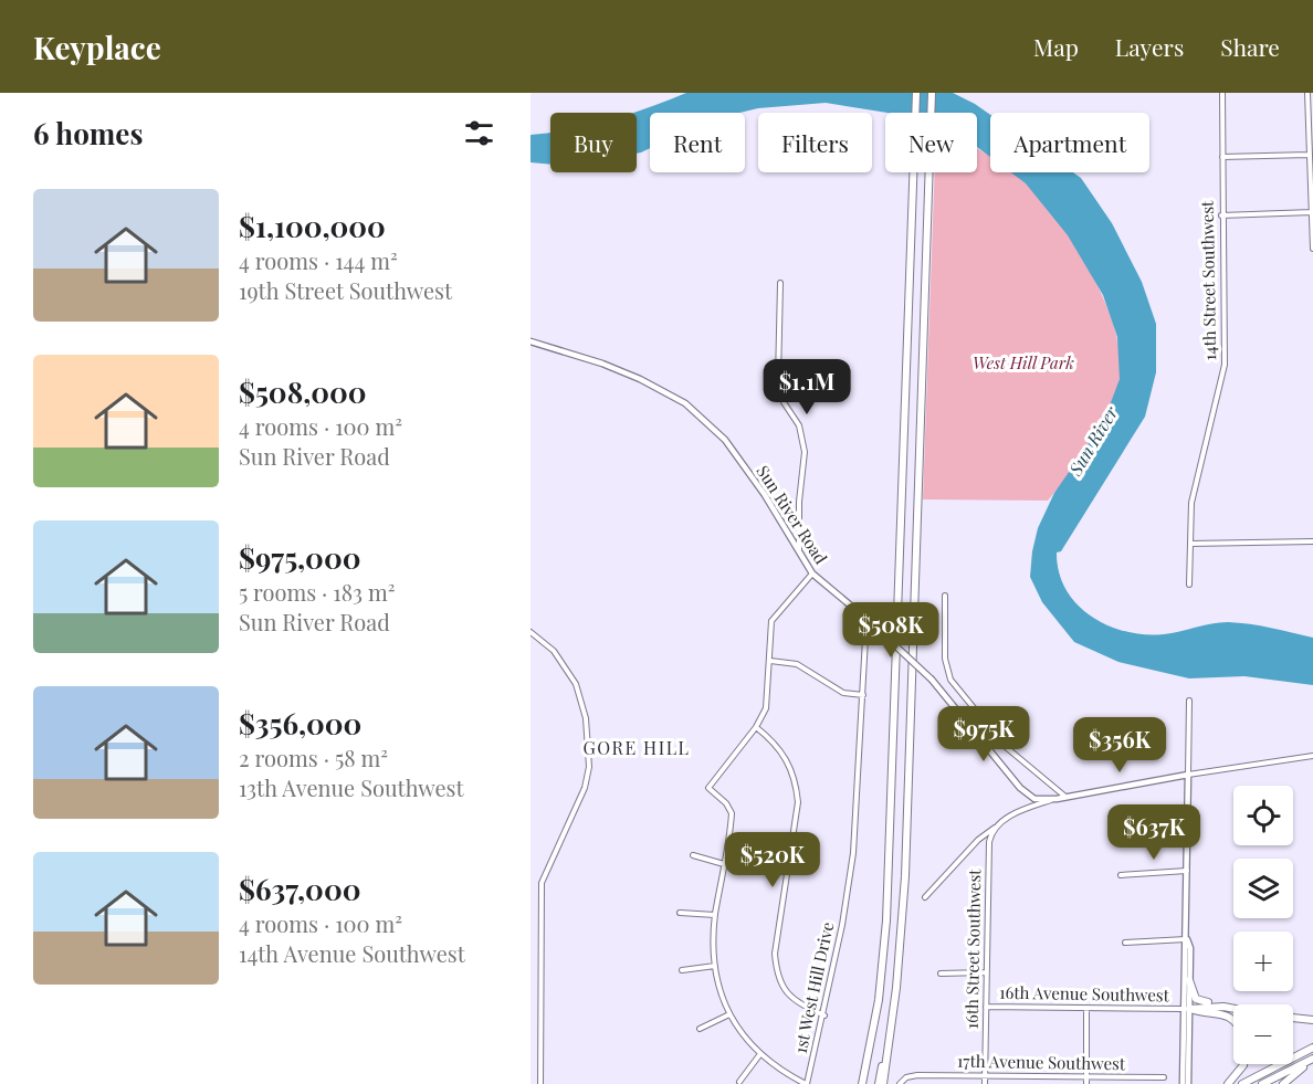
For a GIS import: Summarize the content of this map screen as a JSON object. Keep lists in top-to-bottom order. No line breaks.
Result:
{"streets":{"street":["14th Street Southwest","Sun River Road","16th Street Southwest","1st West Hill Drive","16th Avenue Southwest","17th Avenue Southwest"]},"crossings":[["Sun River Road","1st West Hill Drive"],["16th Street Southwest","16th Avenue Southwest"],["16th Street Southwest","17th Avenue Southwest"]],"districts":["GORE HILL"],"water":["Sun River"],"parks":["West Hill Park"],"page":{"header":"Keyplace","nav":["Map","Layers","Share"],"heading":"6 homes","chip":["Buy","Rent","Filters","New","Apartment"],"list":[{"name":"$1,100,000","note":"4 rooms · 144 m² · 19th Street Southwest"},{"name":"$508,000","note":"4 rooms · 100 m² · Sun River Road"},{"name":"$975,000","note":"5 rooms · 183 m² · Sun River Road"},{"name":"$356,000","note":"2 rooms · 58 m² · 13th Avenue Southwest"},{"name":"$637,000","note":"4 rooms · 100 m² · 14th Avenue Southwest"}],"price":["$1.1M","$508K","$975K","$356K","$637K","$520K"],"map_buttons":["+","−"]}}
